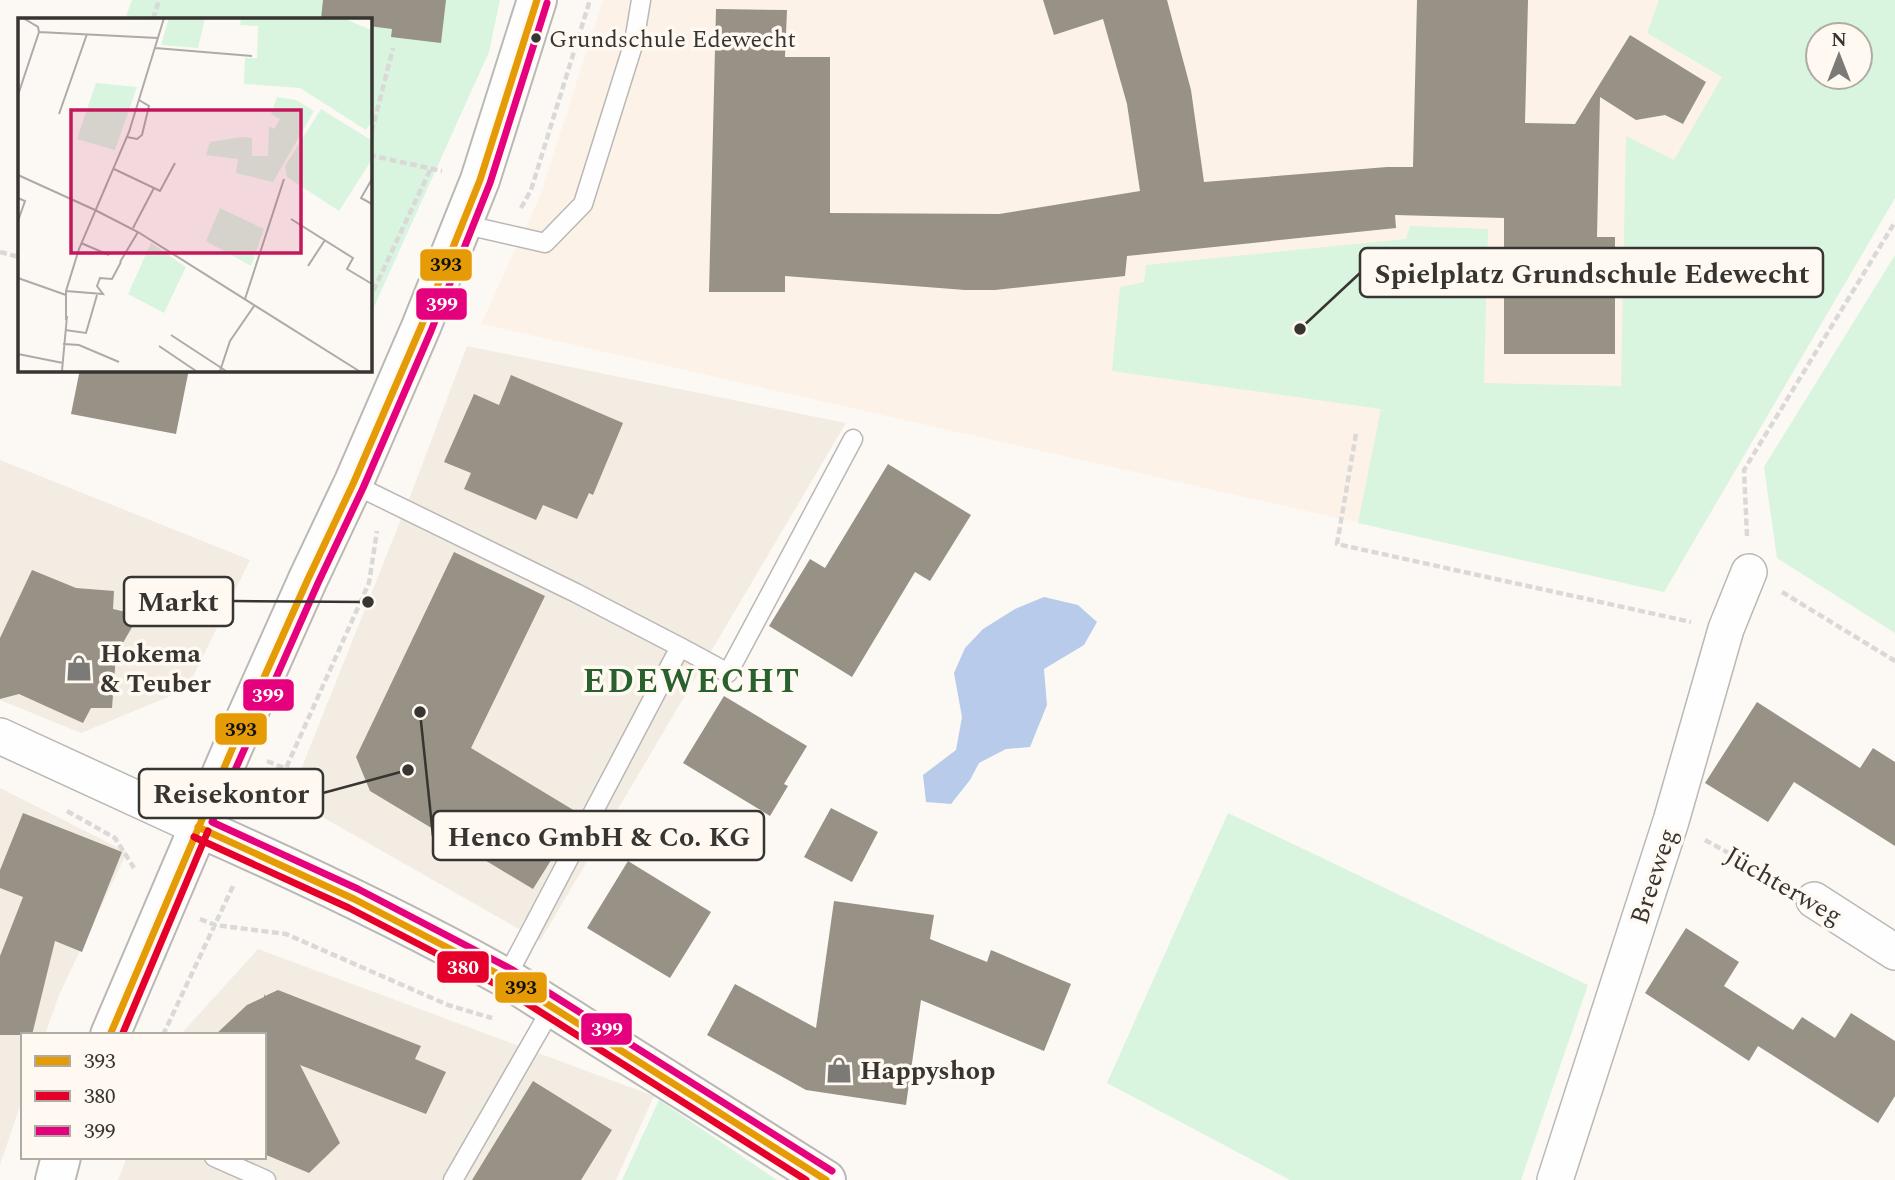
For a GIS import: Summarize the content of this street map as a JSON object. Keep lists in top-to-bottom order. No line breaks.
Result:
{"streets":{"street":["Breeweg","Jüchterweg"]},"crossings":[["Breeweg","Jüchterweg"]],"districts":["EDEWECHT"],"places":{"other":["Grundschule Edewecht","Spielplatz Grundschule Edewecht","Markt","Henco GmbH & Co. KG","Reisekontor"],"shop":["Hokema & Teuber","Happyshop"]},"lines":["transit line 393","transit line 399","transit line 380"],"legend":["393","380","399"],"north":"top"}
